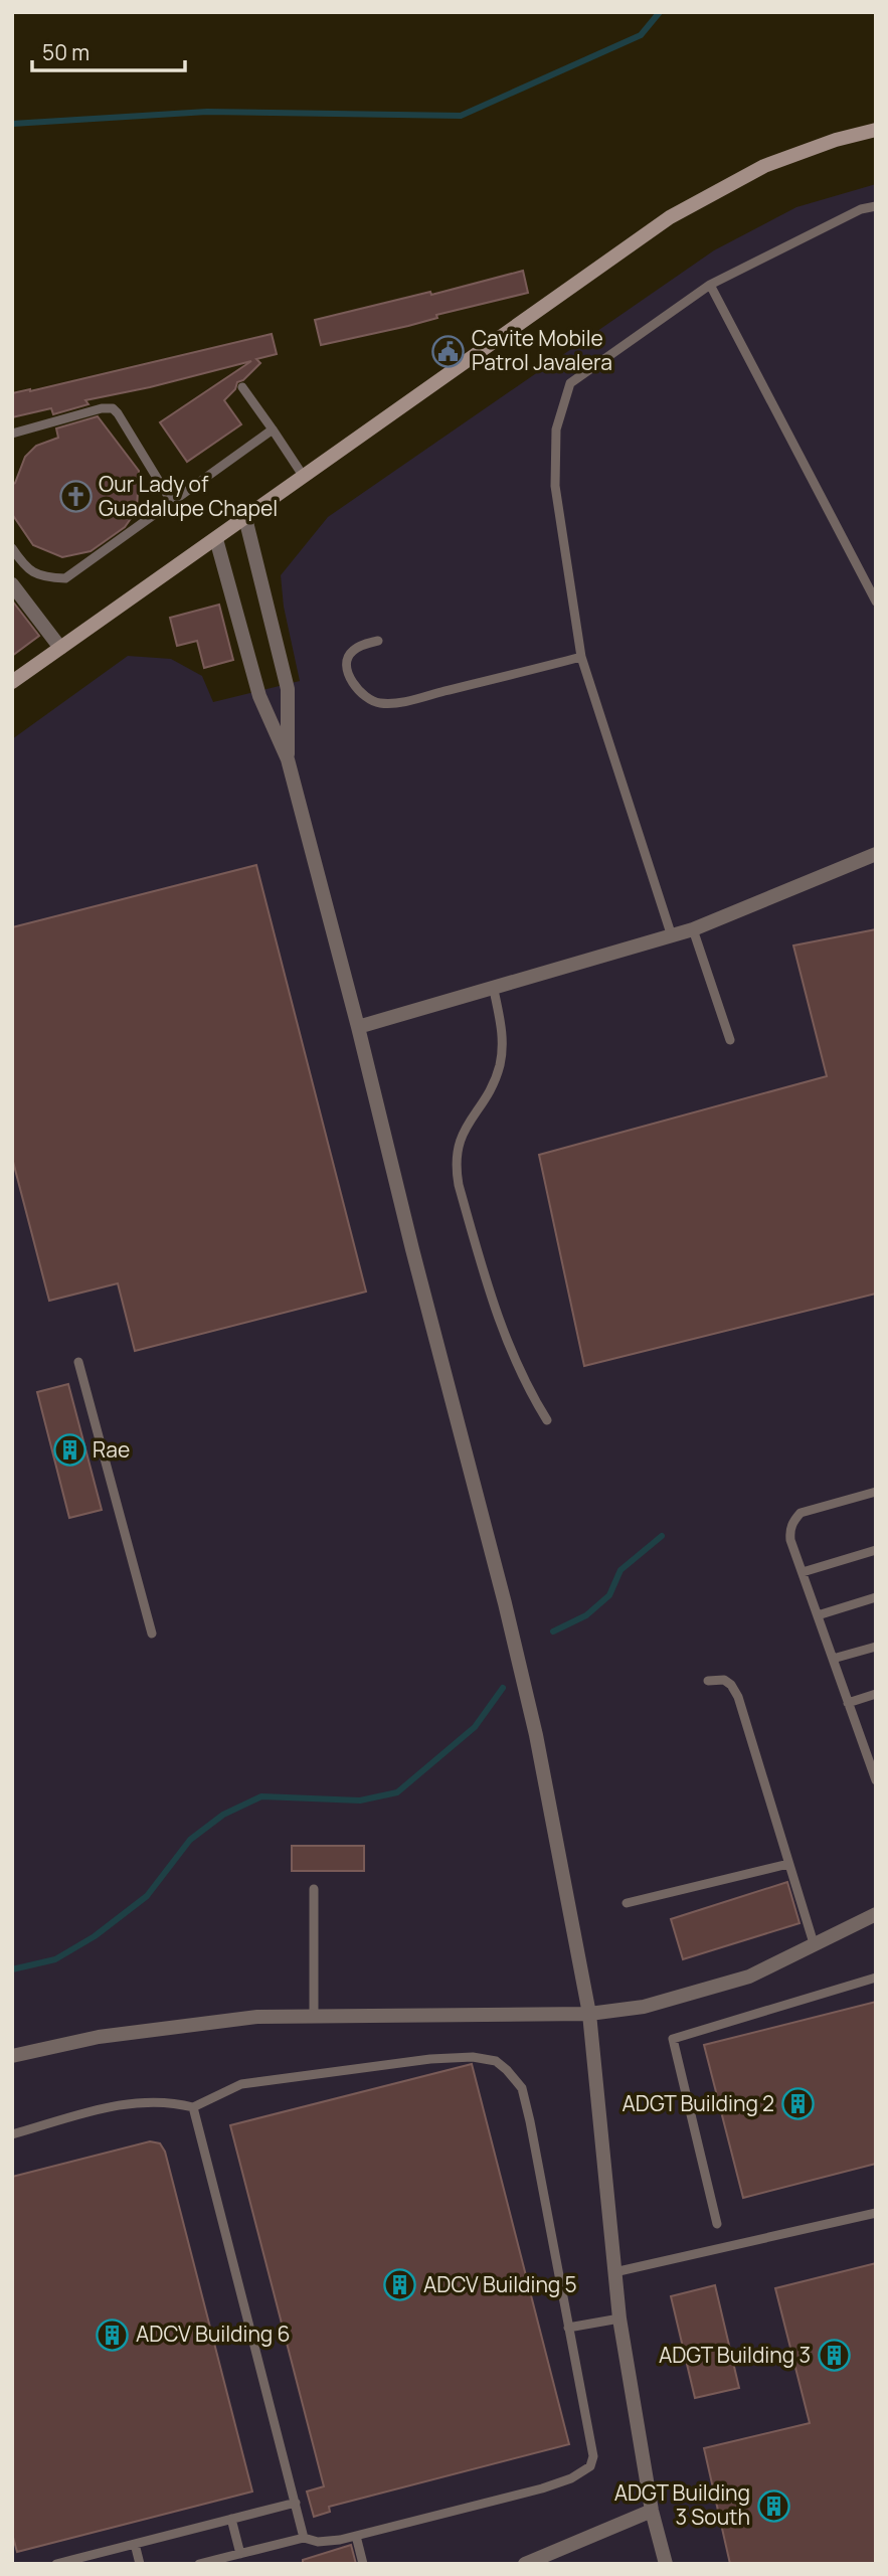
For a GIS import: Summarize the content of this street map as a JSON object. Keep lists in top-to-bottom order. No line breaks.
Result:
{"places":{"public building":["Cavite Mobile Patrol Javalera"],"church":["Our Lady of Guadalupe Chapel"],"building":["Rae","ADGT Building 2","ADCV Building 5","ADCV Building 6","ADGT Building 3","ADGT Building 3 South"]},"scale_bar":"50 m"}
